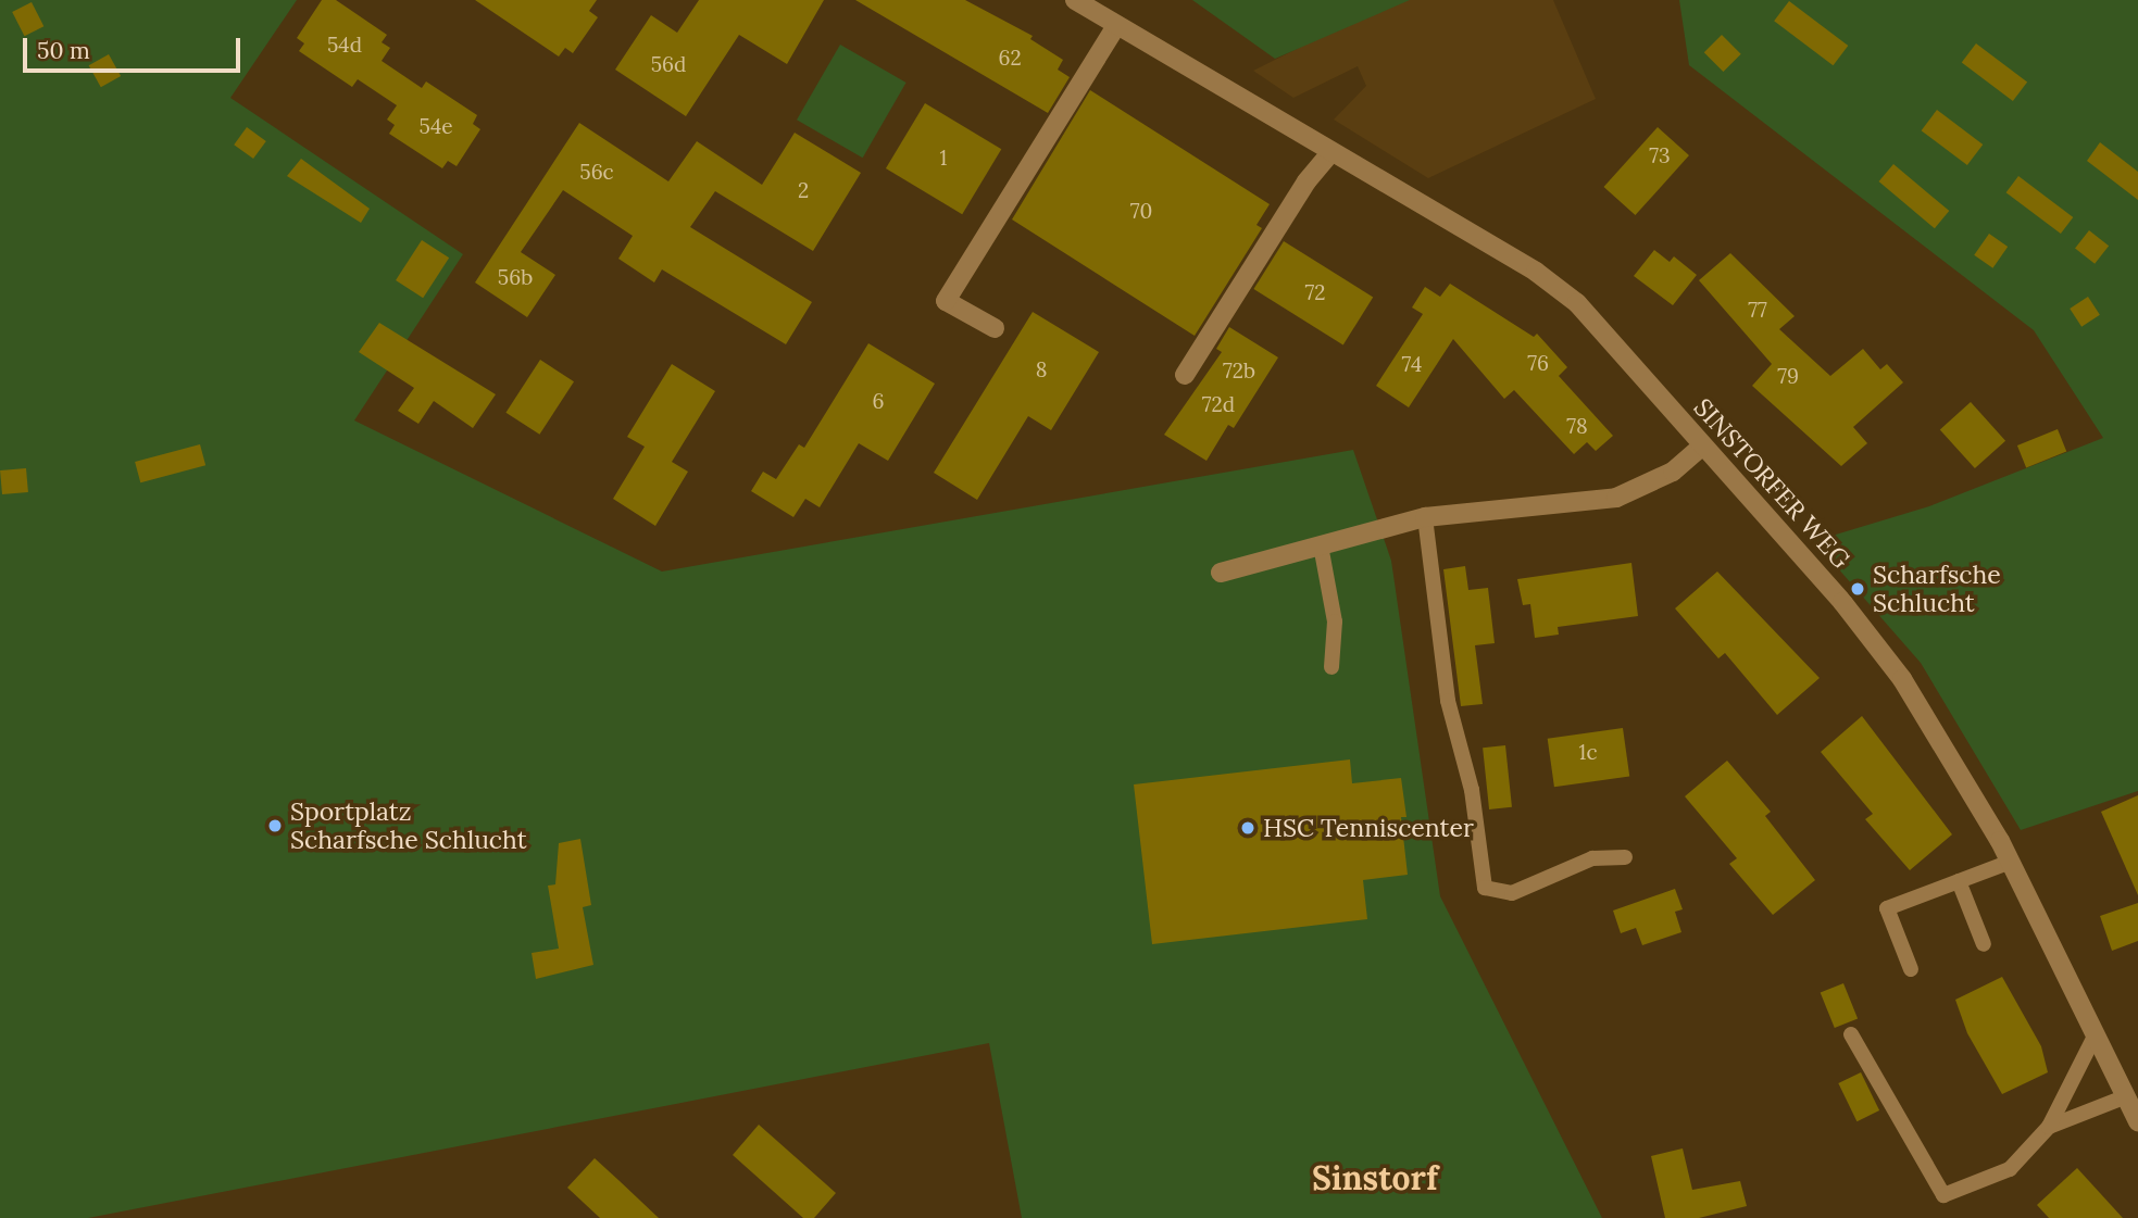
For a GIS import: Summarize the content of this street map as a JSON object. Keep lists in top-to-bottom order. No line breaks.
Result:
{"streets":{"street":["SINSTORFER WEG"]},"districts":["Sinstorf"],"places":["Scharfsche Schlucht","Sportplatz Scharfsche Schlucht","HSC Tenniscenter"],"house_numbers":["54d","62","56d","54e","73","1","56c","2","70","56b","72","77","76","74","8","72b","79","6","72d","78","1c"],"scale_bar":"50 m"}
